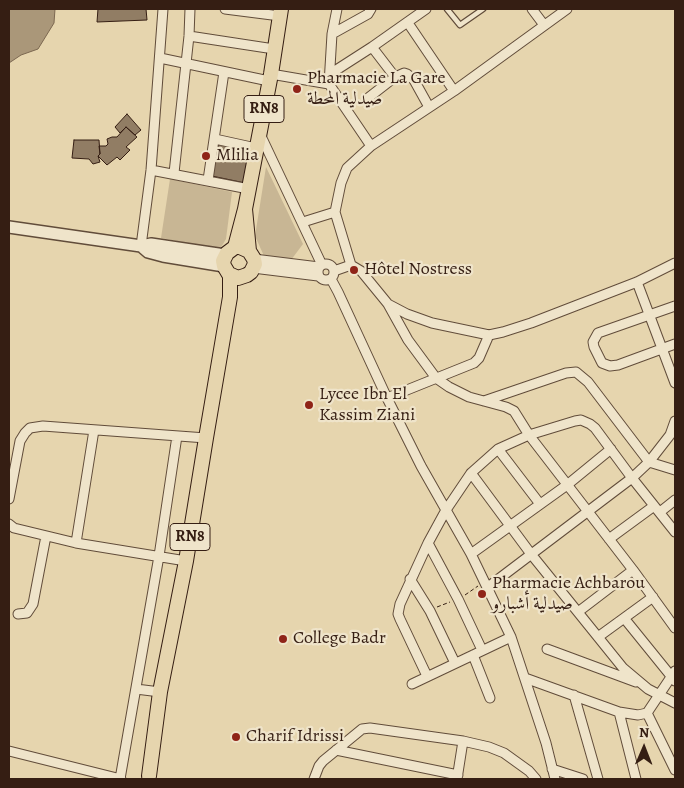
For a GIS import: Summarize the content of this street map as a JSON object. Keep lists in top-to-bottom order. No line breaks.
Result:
{"streets":{"main road":["RN8"]},"places":["Pharmacie La Gare صيدلية المحطة","Mlilia","Hôtel Nostress","Lycee Ibn El Kassim Ziani","Pharmacie Achbarou صيدلية أشبارو","College Badr","Charif Idrissi"],"north":"top"}
